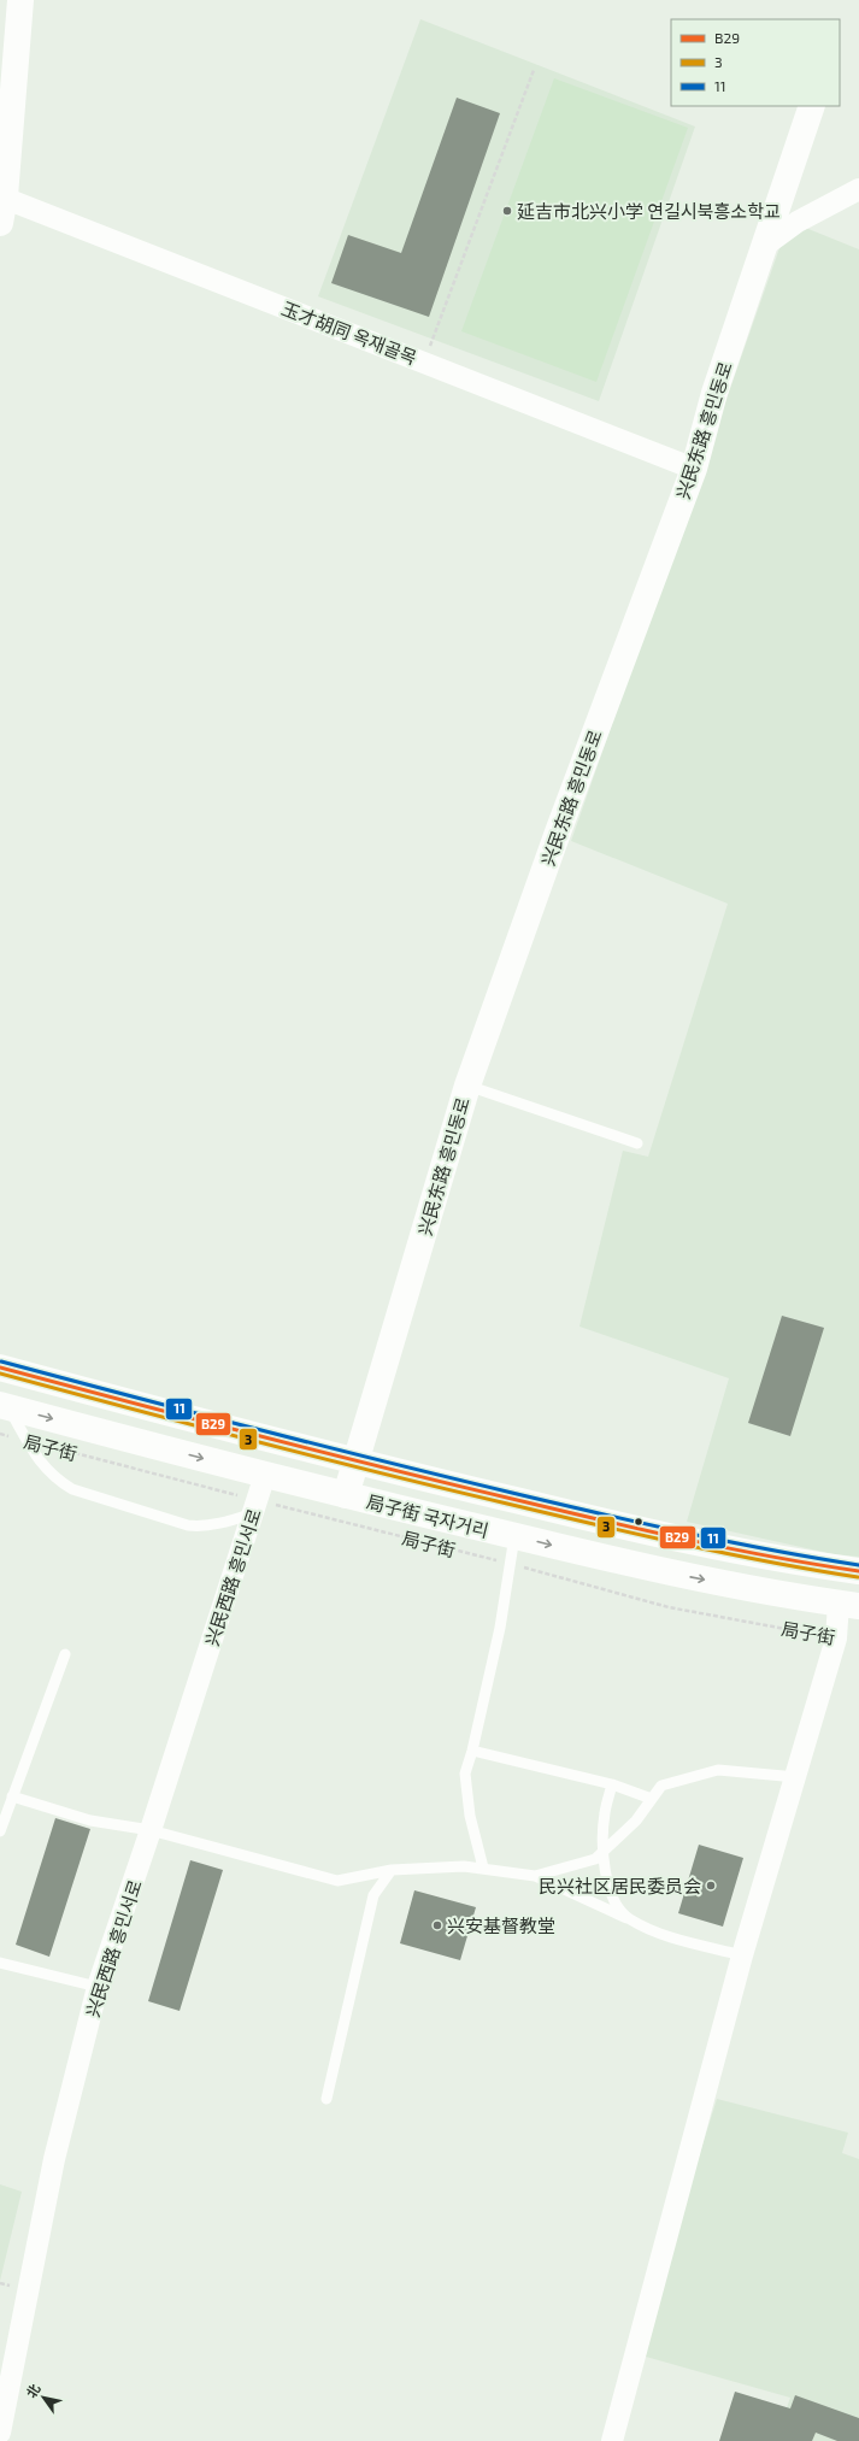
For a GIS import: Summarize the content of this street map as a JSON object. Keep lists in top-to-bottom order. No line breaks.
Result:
{"streets":{"main road":["兴民东路 흥민동로","局子街 국자거리"],"street":["玉才胡同 옥재골목","兴民西路 흥민서로"],"path":["局子街"]},"crossings":[["玉才胡同 옥재골목","兴民东路 흥민동로"],["兴民东路 흥민동로","局子街 국자거리"],["局子街","兴民西路 흥민서로"],["局子街 국자거리","兴民西路 흥민서로"]],"places":["延吉市北兴小学 연길시북흥소학교","民兴社区居民委员会","兴安基督教堂"],"lines":["transit line 11","transit line B29","transit line 3"],"legend":["B29","3","11"],"north":"top left"}
